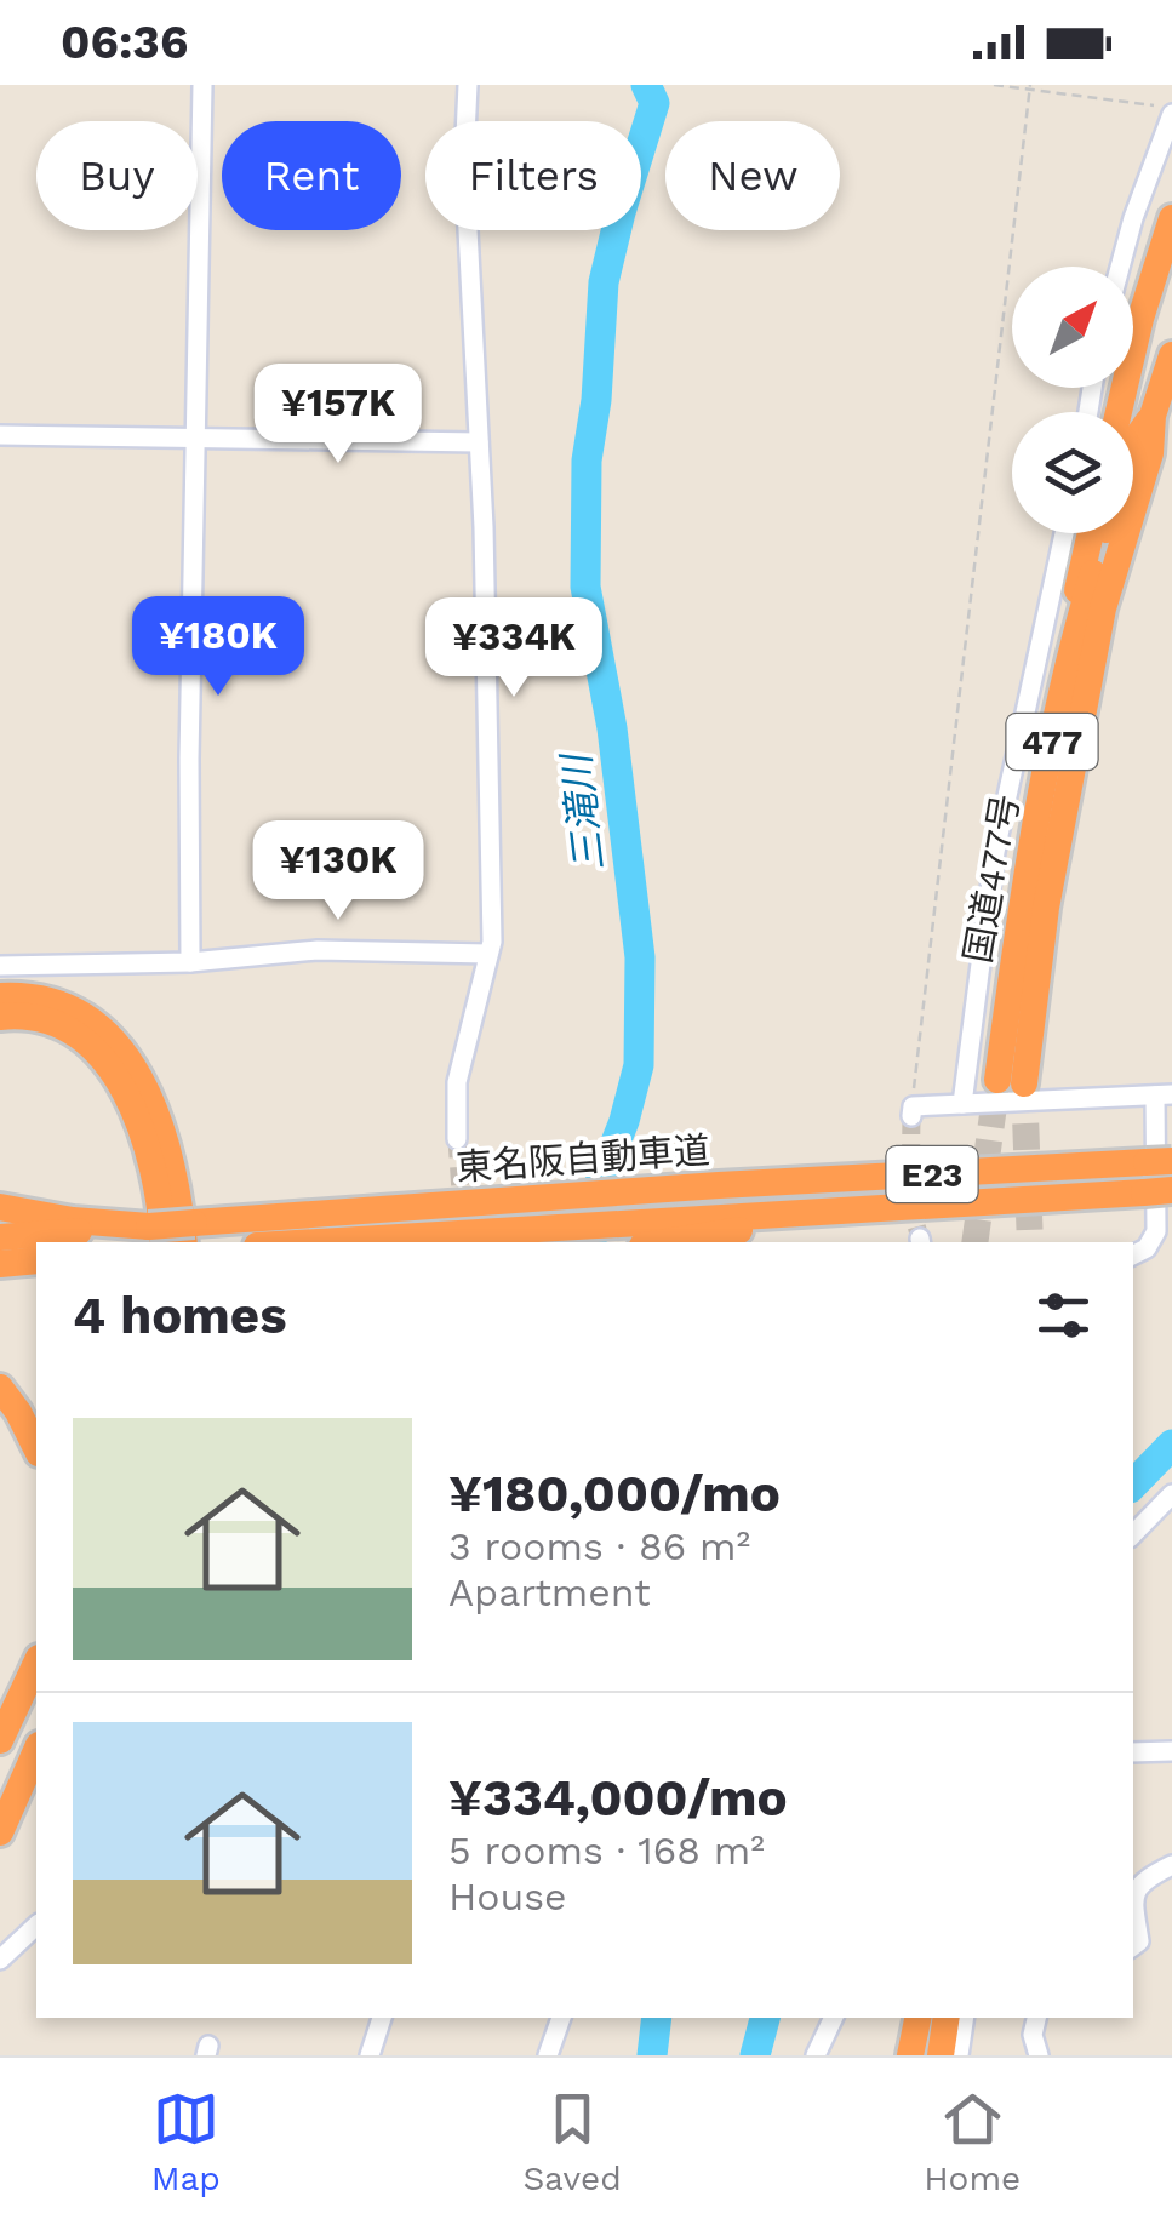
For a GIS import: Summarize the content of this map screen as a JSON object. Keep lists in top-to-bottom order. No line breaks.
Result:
{"streets":{"highway":["477","国道477号","東名阪自動車道","E23"]},"crossings":[["477","国道477号"]],"water":["三滝川"],"north":"top right","page":{"status":"06:36","chip":["Buy","Rent","Filters","New"],"price":["¥157K","¥180K","¥334K","¥130K"],"heading":"4 homes","list":[{"name":"¥180,000/mo","note":"3 rooms · 86 m² · Apartment"},{"name":"¥334,000/mo","note":"5 rooms · 168 m² · House"}],"tabs":["Map","Saved","Home"]}}
